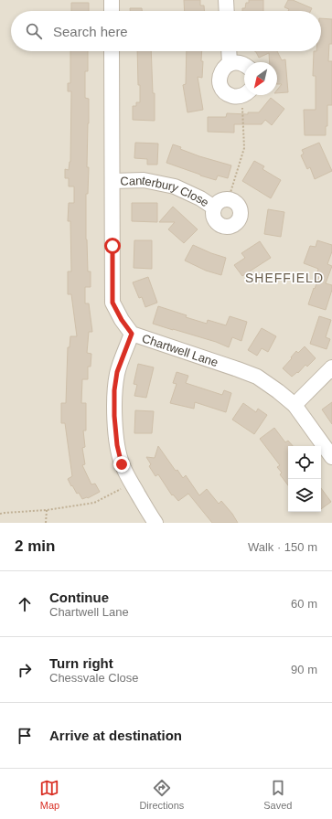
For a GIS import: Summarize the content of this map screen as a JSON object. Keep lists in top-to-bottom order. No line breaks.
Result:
{"streets":{"street":["Canterbury Close","Chartwell Lane"]},"crossings":[["Canterbury Close","Chartwell Lane"]],"districts":["SHEFFIELD"],"north":"bottom left","page":{"search":"Search here","heading":["2 min","Walk · 150 m"],"list":[["Continue","Chartwell Lane","60 m"],["Turn right","Chessvale Close","90 m"],"Arrive at destination"],"nav":["Map","Directions","Saved"]}}
